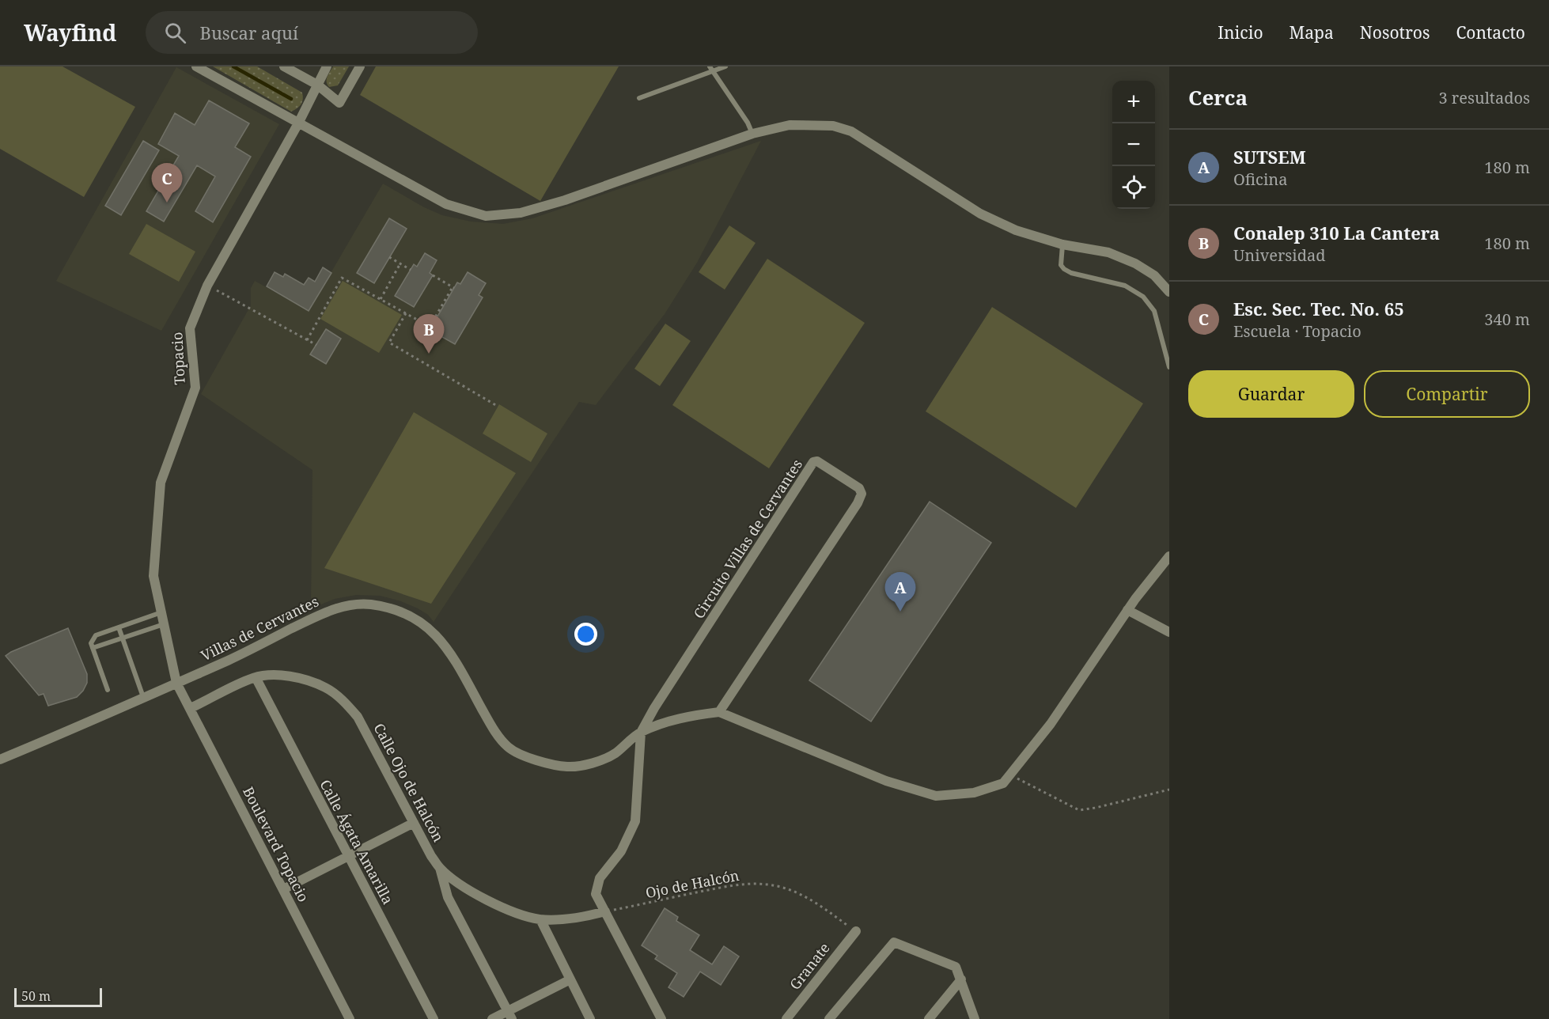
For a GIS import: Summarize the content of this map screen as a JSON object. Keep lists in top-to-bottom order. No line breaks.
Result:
{"streets":{"street":["Topacio","Circuito Villas de Cervantes","Villas de Cervantes","Calle Ojo de Halcón","Calle Ágata Amarilla","Boulevard Topacio","Granate"],"path":["Ojo de Halcón"]},"crossings":[["Topacio","Villas de Cervantes"],["Topacio","Boulevard Topacio"],["Circuito Villas de Cervantes","Villas de Cervantes"],["Villas de Cervantes","Boulevard Topacio"],["Calle Ojo de Halcón","Calle Ágata Amarilla"],["Calle Ojo de Halcón","Boulevard Topacio"],["Calle Ojo de Halcón","Ojo de Halcón"],["Ojo de Halcón","Granate"]],"scale_bar":"50 m","page":{"header":"Wayfind","search":"Buscar aquí","nav":["Inicio","Mapa","Nosotros","Contacto"],"heading":["Cerca","3 resultados"],"map_buttons":["+","−"],"list":[{"mark":"A","name":"SUTSEM","note":"Oficina","value":"180 m"},{"mark":"B","name":"Conalep 310 La Cantera","note":"Universidad","value":"180 m"},{"mark":"C","name":"Esc. Sec. Tec. No. 65","note":"Escuela · Topacio","value":"340 m"}],"pins":["C","B","A"],"buttons":["Guardar","Compartir"],"scale":"50 m"}}
